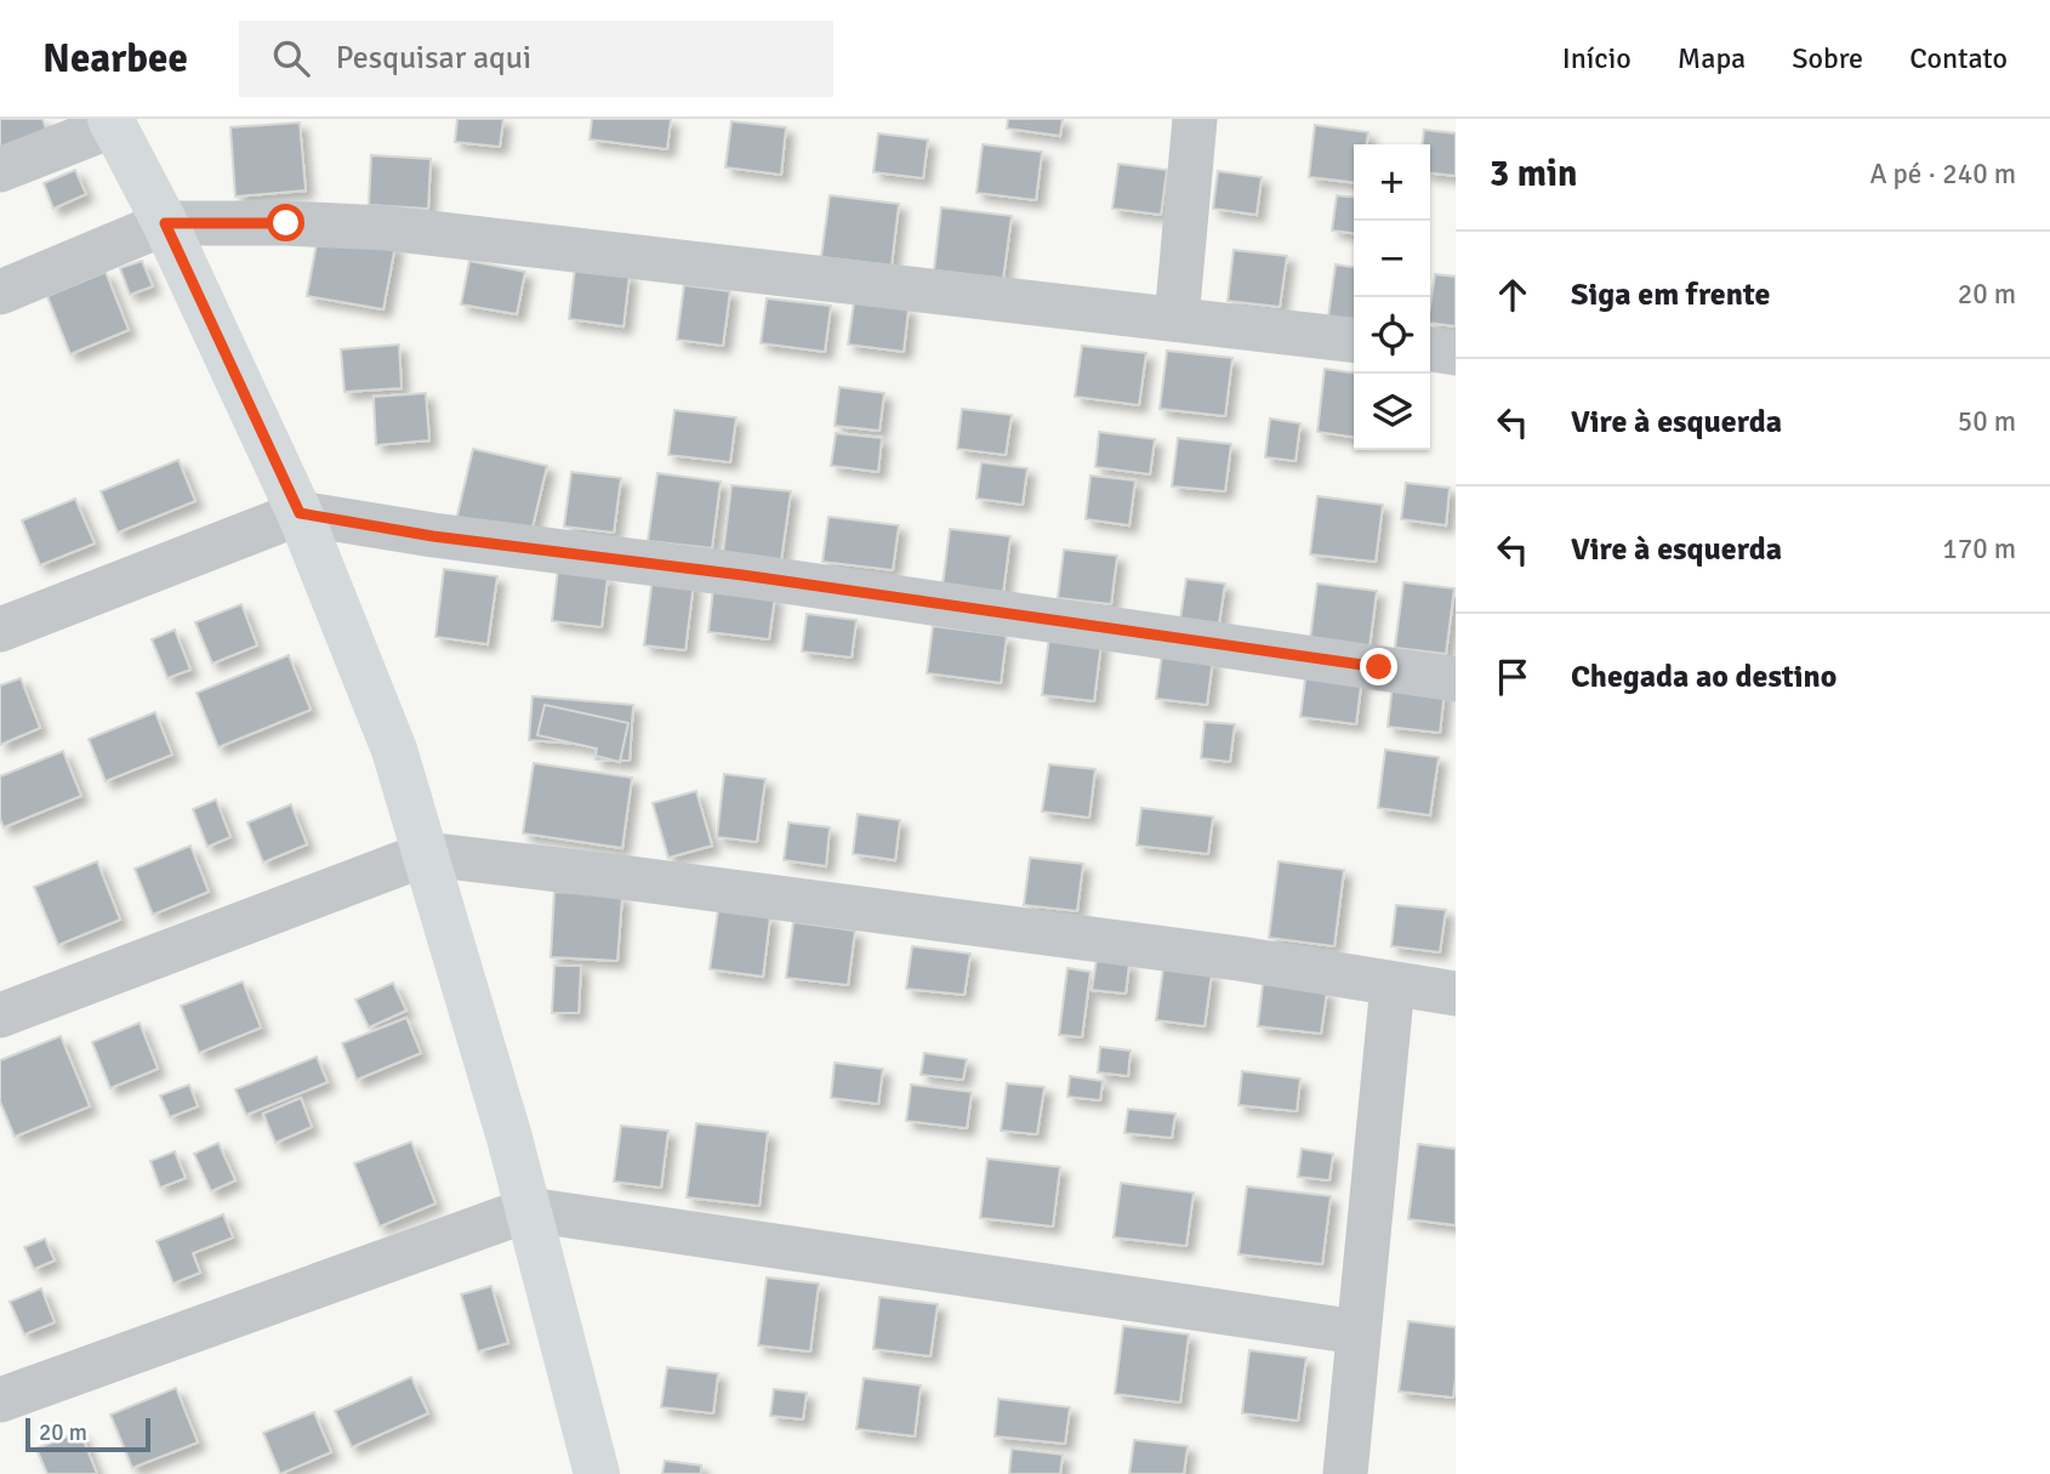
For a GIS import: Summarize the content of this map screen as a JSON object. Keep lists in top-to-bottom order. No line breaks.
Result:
{"scale_bar":"20 m","page":{"header":"Nearbee","search":"Pesquisar aqui","nav":["Início","Mapa","Sobre","Contato"],"heading":["3 min","A pé · 240 m"],"map_buttons":["+","−"],"list":[["Siga em frente","20 m"],["Vire à esquerda","50 m"],["Vire à esquerda","170 m"],"Chegada ao destino"],"scale":"20 m"}}
